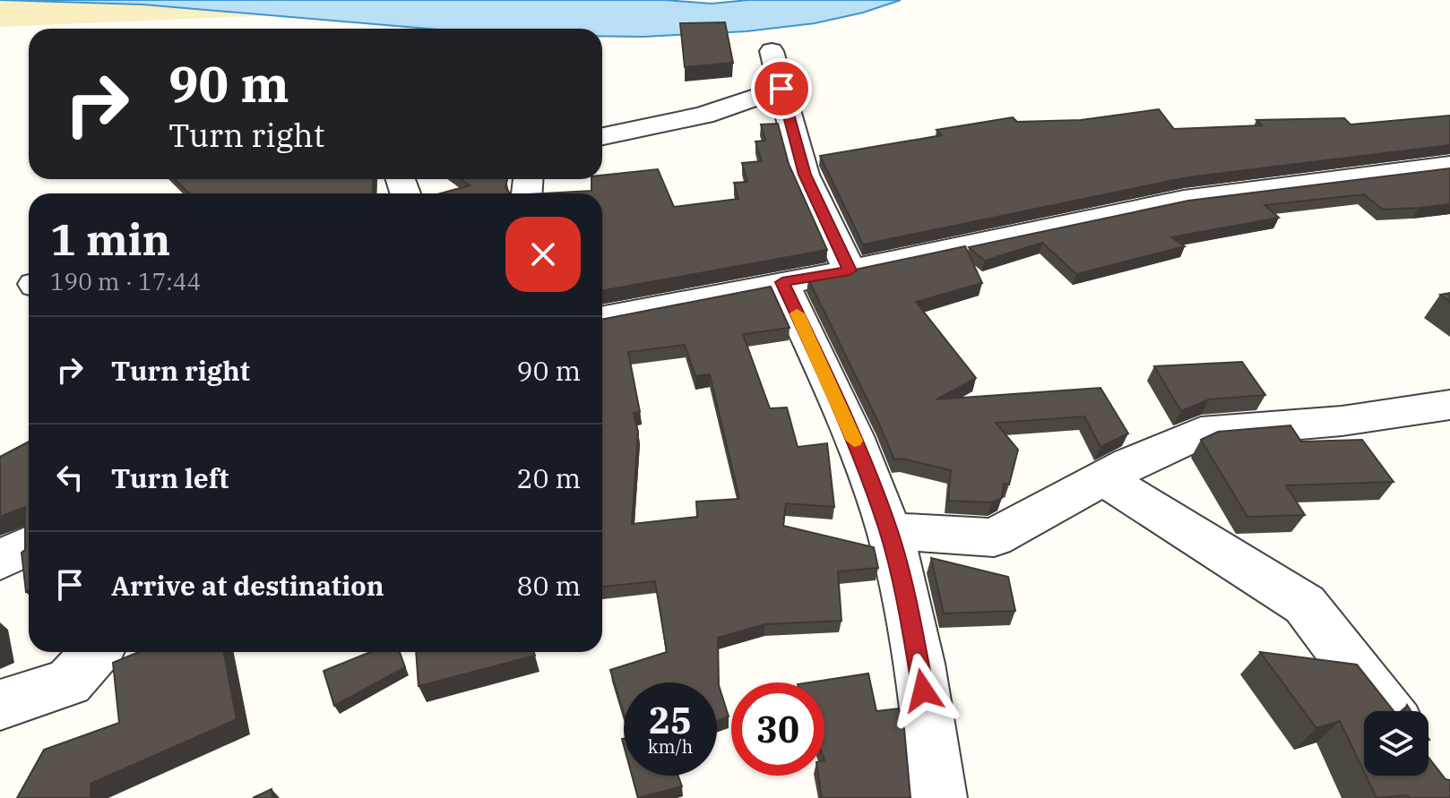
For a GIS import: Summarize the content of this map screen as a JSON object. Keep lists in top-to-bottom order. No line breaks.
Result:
{"page":{"turn":["90 m","Turn right"],"heading":["1 min","190 m · 17:44"],"list":[{"name":"Turn right","value":"90 m"},{"name":"Turn left","value":"20 m"},{"name":"Arrive at destination","value":"80 m"}],"speed":"25 km/h","limit":"30"}}
